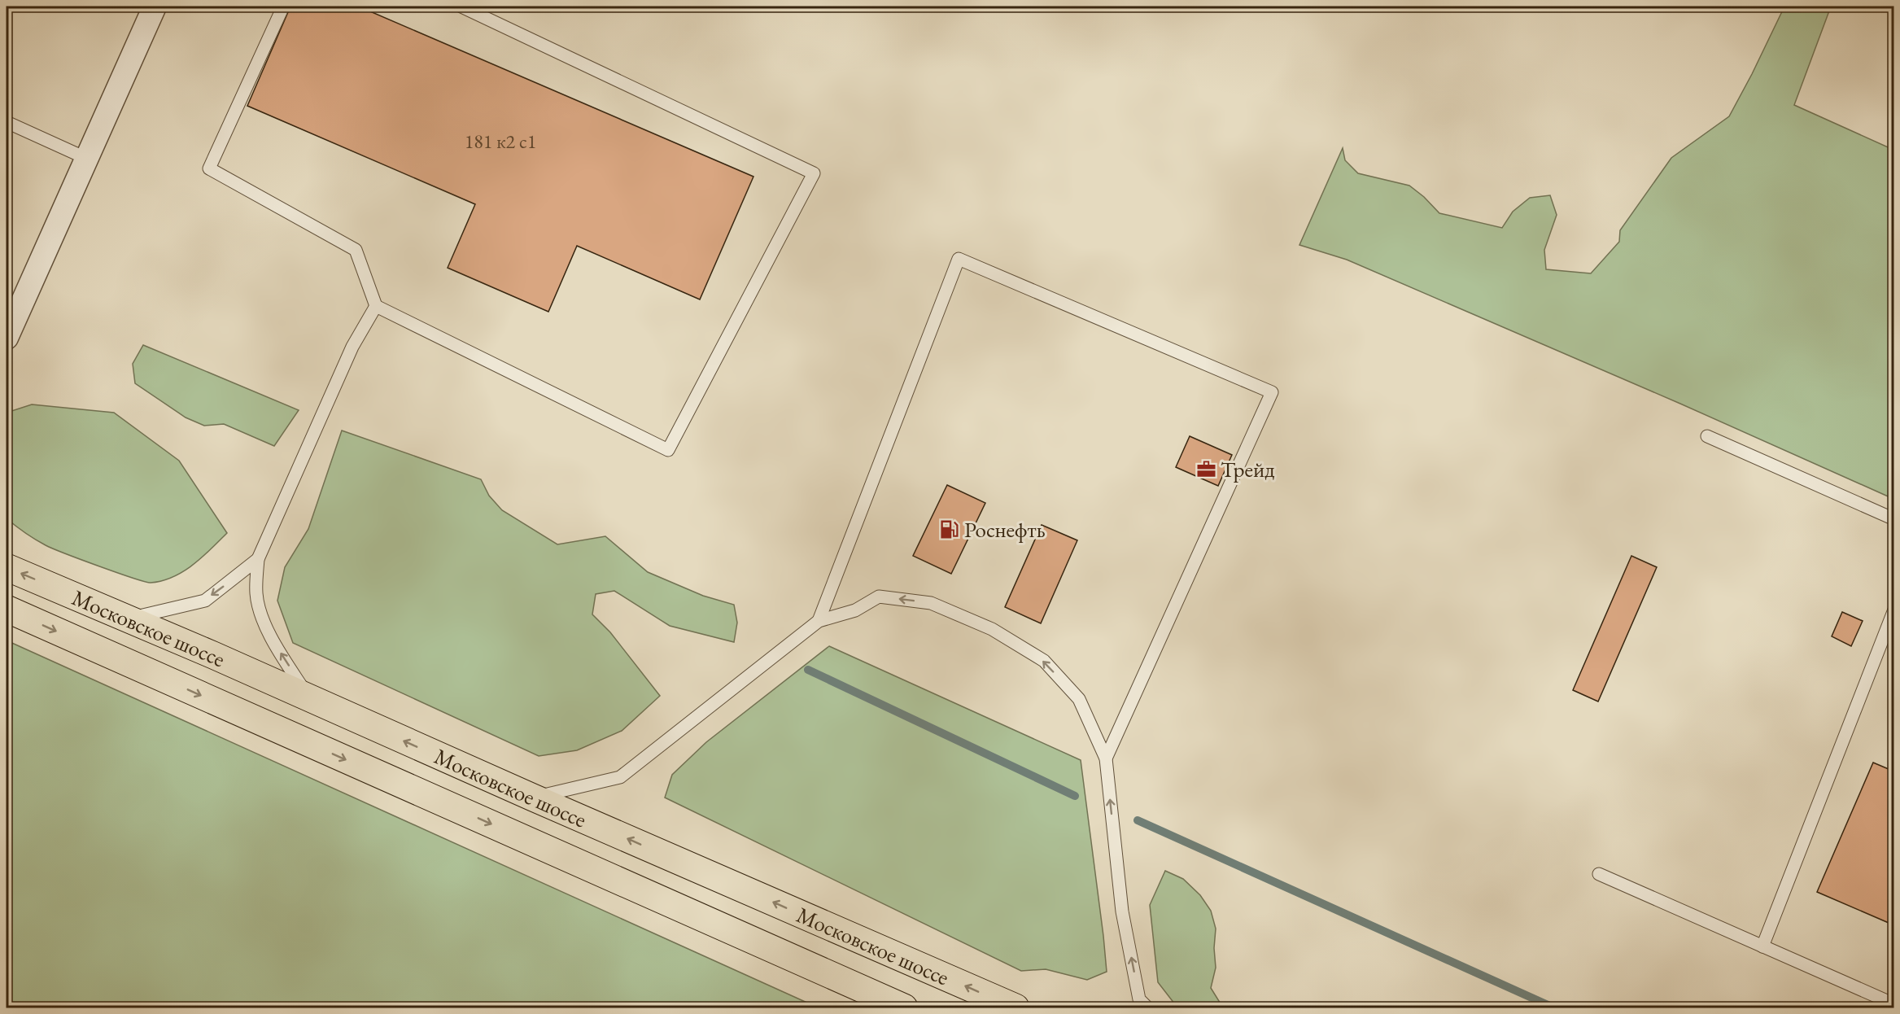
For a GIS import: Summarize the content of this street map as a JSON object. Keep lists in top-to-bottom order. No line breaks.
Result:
{"streets":{"highway":["Московское шоссе"]},"places":{"office":["Трейд"],"fuel station":["Роснефть"]},"house_numbers":["181 к2 с1"]}
